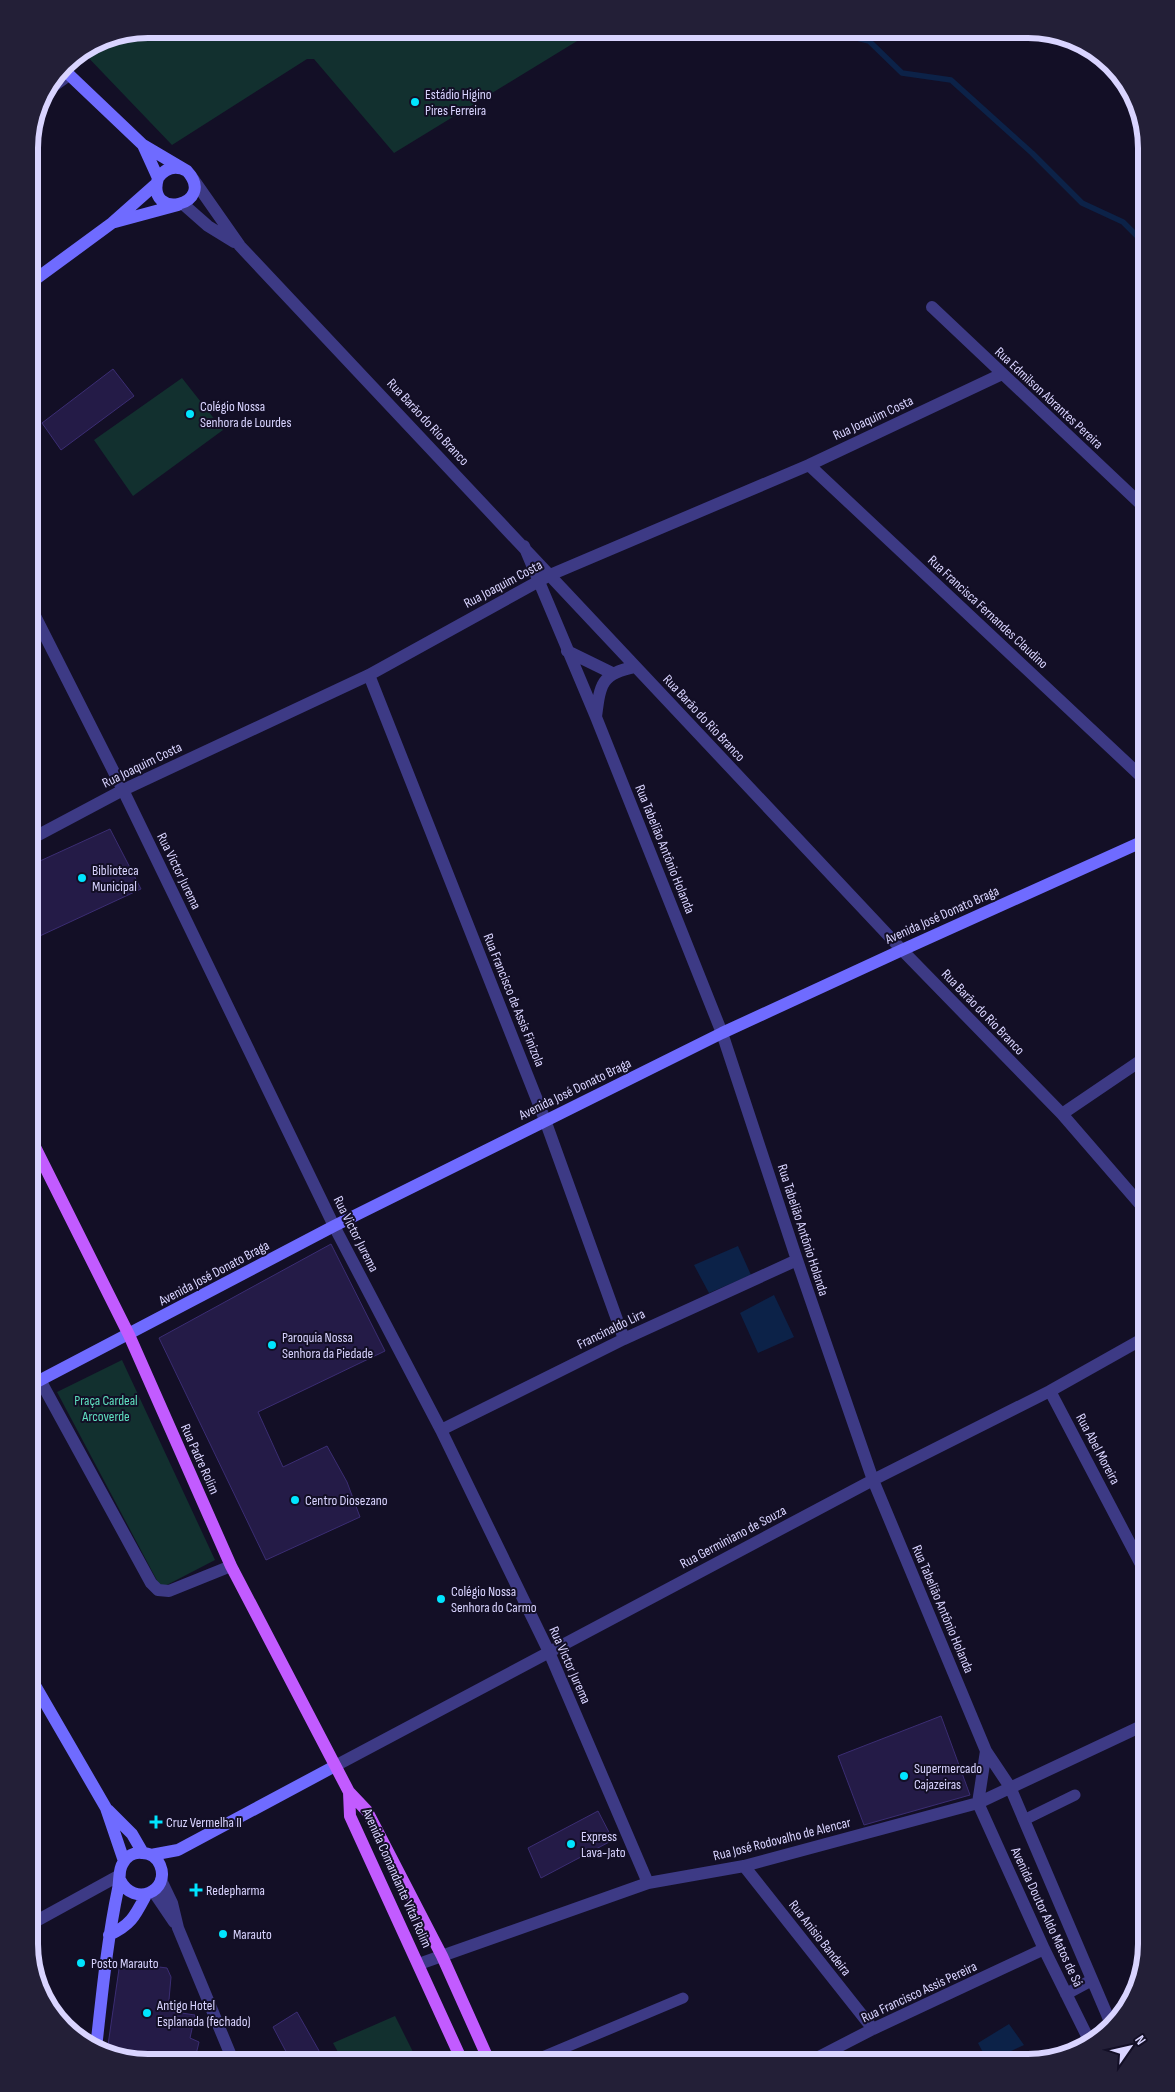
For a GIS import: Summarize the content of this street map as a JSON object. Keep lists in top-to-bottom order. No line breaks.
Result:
{"streets":{"main road":["Avenida José Donato Braga","Rua Padre Rolim","Avenida Comandante Vital Rolim"],"street":["Rua Edmilson Abrantes Pereira","Rua Joaquim Costa","Rua Barāo do Rio Branco","Rua Francisca Fernandes Claudino","Rua Tabelião Antônio Holanda","Rua Victor Jurema","Rua Francisco de Assis Finizola","Francinaldo Lira","Rua Abel Moreira","Rua Germiniano de Souza","Rua José Rodovalho de Alencar","Avenida Doutor Aldo Matos de Sá","Rua Anisio Bandeira","Rua Francisco Assis Pereira"]},"crossings":[["Rua Edmilson Abrantes Pereira","Rua Joaquim Costa"],["Rua Joaquim Costa","Rua Barāo do Rio Branco"],["Rua Joaquim Costa","Rua Francisca Fernandes Claudino"],["Rua Joaquim Costa","Rua Tabelião Antônio Holanda"],["Rua Joaquim Costa","Rua Victor Jurema"],["Rua Joaquim Costa","Rua Francisco de Assis Finizola"],["Rua Barāo do Rio Branco","Rua Tabelião Antônio Holanda"],["Rua Barāo do Rio Branco","Avenida José Donato Braga"],["Rua Tabelião Antônio Holanda","Avenida José Donato Braga"],["Rua Tabelião Antônio Holanda","Francinaldo Lira"],["Rua Tabelião Antônio Holanda","Rua Germiniano de Souza"],["Rua Tabelião Antônio Holanda","Rua José Rodovalho de Alencar"],["Rua Tabelião Antônio Holanda","Avenida Doutor Aldo Matos de Sá"],["Rua Victor Jurema","Avenida José Donato Braga"],["Rua Victor Jurema","Francinaldo Lira"],["Rua Victor Jurema","Rua Germiniano de Souza"],["Rua Victor Jurema","Rua José Rodovalho de Alencar"],["Avenida José Donato Braga","Rua Francisco de Assis Finizola"],["Avenida José Donato Braga","Rua Padre Rolim"],["Rua Francisco de Assis Finizola","Francinaldo Lira"],["Rua Abel Moreira","Rua Germiniano de Souza"],["Rua Padre Rolim","Rua Germiniano de Souza"],["Rua Padre Rolim","Avenida Comandante Vital Rolim"],["Rua José Rodovalho de Alencar","Avenida Comandante Vital Rolim"],["Rua José Rodovalho de Alencar","Avenida Doutor Aldo Matos de Sá"],["Rua José Rodovalho de Alencar","Rua Anisio Bandeira"],["Avenida Doutor Aldo Matos de Sá","Rua Francisco Assis Pereira"],["Rua Anisio Bandeira","Rua Francisco Assis Pereira"]],"parks":["Praça Cardeal Arcoverde"],"places":{"other":["Estádio Higino Pires Ferreira","Colégio Nossa Senhora de Lourdes","Biblioteca Municipal","Paroquia Nossa Senhora da Piedade","Centro Diosezano","Colégio Nossa Senhora do Carmo","Supermercado Cajazeiras","Express Lava-Jato","Marauto","Posto Marauto","Antigo Hotel Esplanada (fechado)"],"health":["Cruz Vermelha II","Redepharma"]},"north":"top right"}
